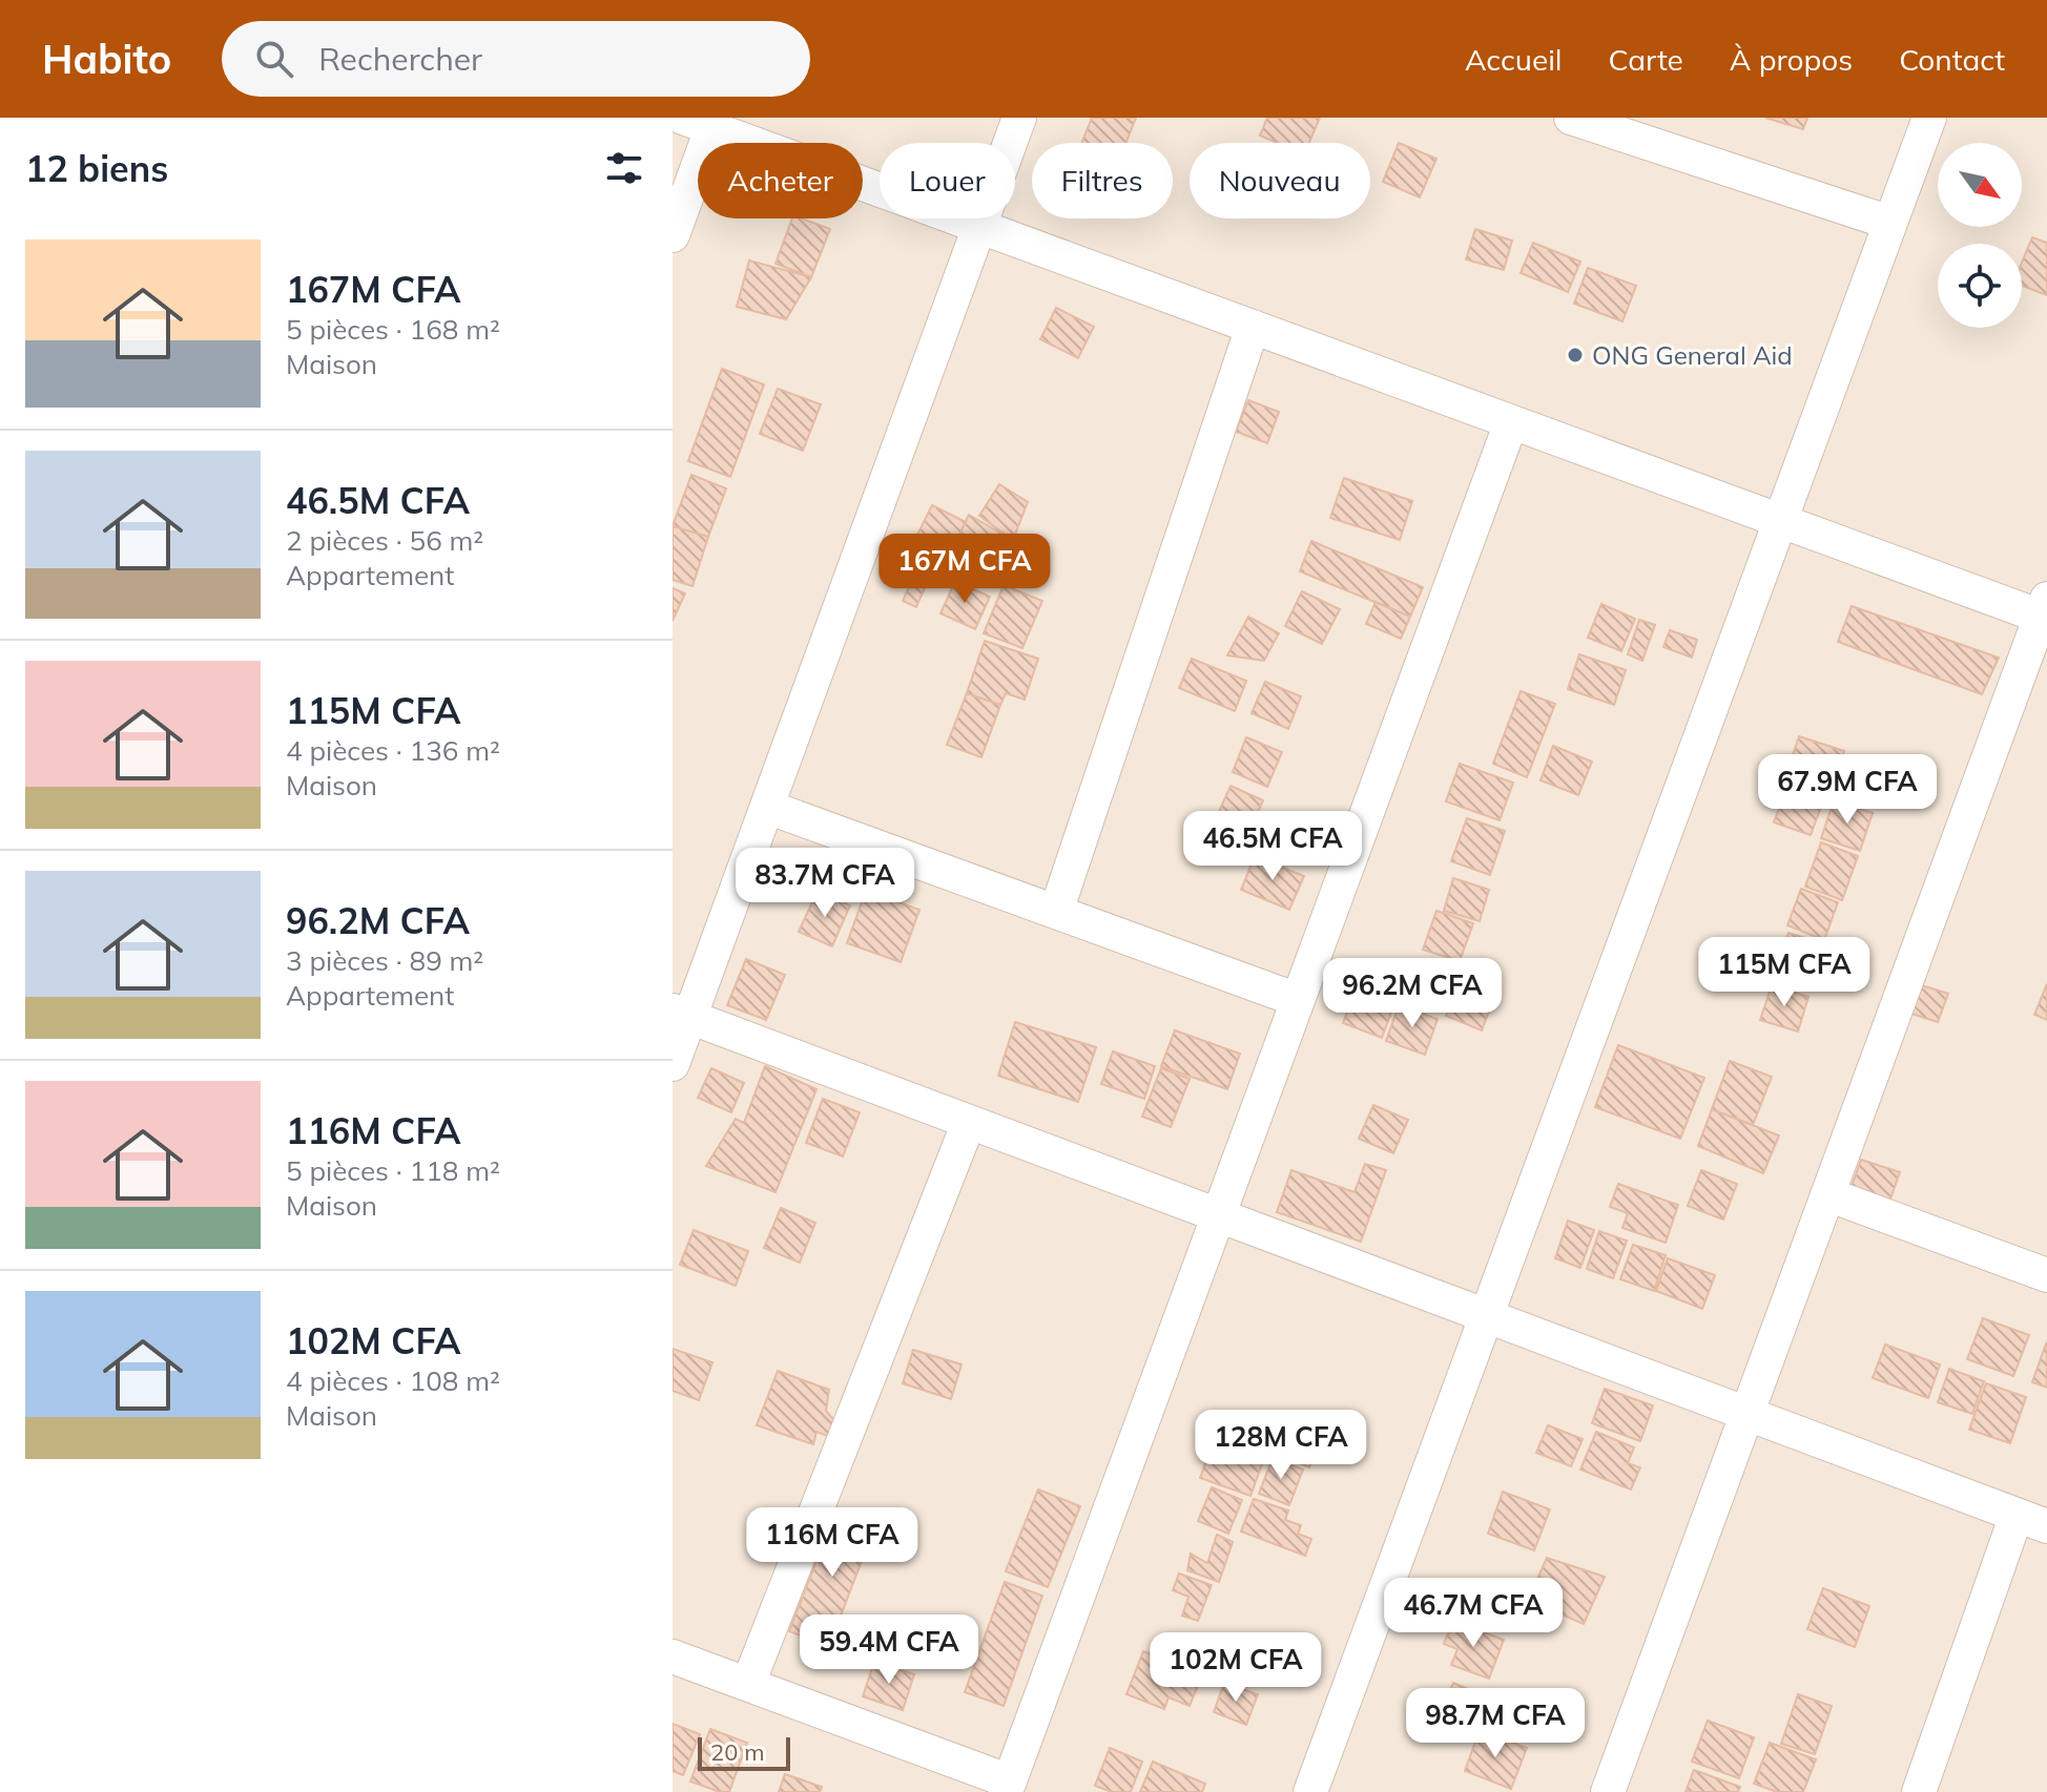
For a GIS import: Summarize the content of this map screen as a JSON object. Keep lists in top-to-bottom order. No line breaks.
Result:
{"places":["ONG General Aid"],"scale_bar":"20 m","north":"bottom right","page":{"header":"Habito","search":"Rechercher","nav":["Accueil","Carte","À propos","Contact"],"heading":"12 biens","chip":["Acheter","Louer","Filtres","Nouveau"],"list":[{"name":"167M CFA","note":"5 pièces · 168 m² · Maison"},{"name":"46.5M CFA","note":"2 pièces · 56 m² · Appartement"},{"name":"115M CFA","note":"4 pièces · 136 m² · Maison"},{"name":"96.2M CFA","note":"3 pièces · 89 m² · Appartement"},{"name":"116M CFA","note":"5 pièces · 118 m² · Maison"},{"name":"102M CFA","note":"4 pièces · 108 m² · Maison"}],"price":["167M CFA","67.9M CFA","46.5M CFA","83.7M CFA","115M CFA","96.2M CFA","128M CFA","116M CFA","46.7M CFA","59.4M CFA","102M CFA","98.7M CFA"],"scale":"20 m"}}
